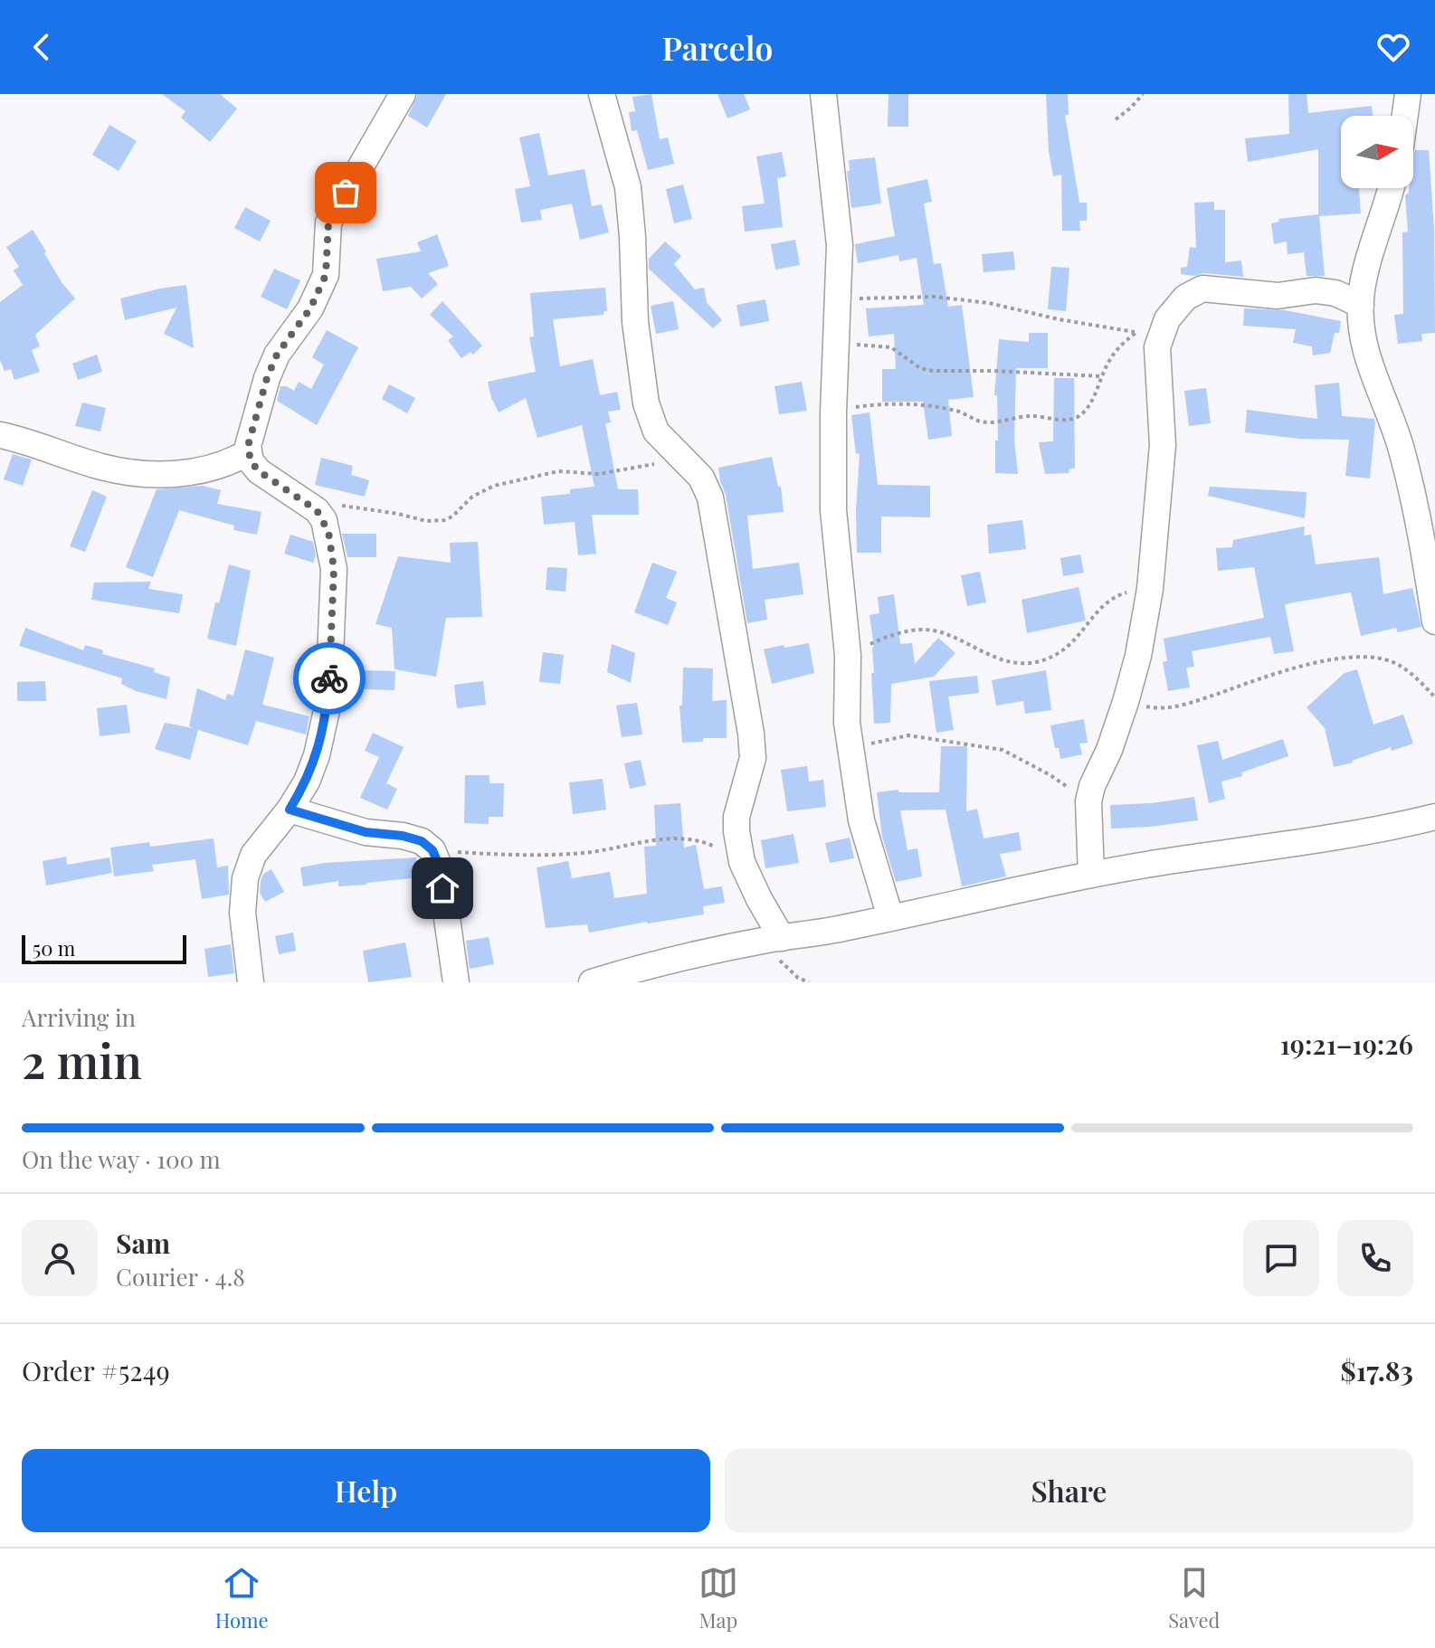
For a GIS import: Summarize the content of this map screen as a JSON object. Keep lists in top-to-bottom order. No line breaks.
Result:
{"scale_bar":"50 m","north":"right","page":{"header":"Parcelo","scale":"50 m","heading":["2 min","Arriving in","19:21–19:26"],"panel":["Sam","Courier · 4.8","Order #5249","$17.83"],"bar":"On the way · 100 m","buttons":["Help","Share"],"tabs":["Home","Map","Saved"]}}
